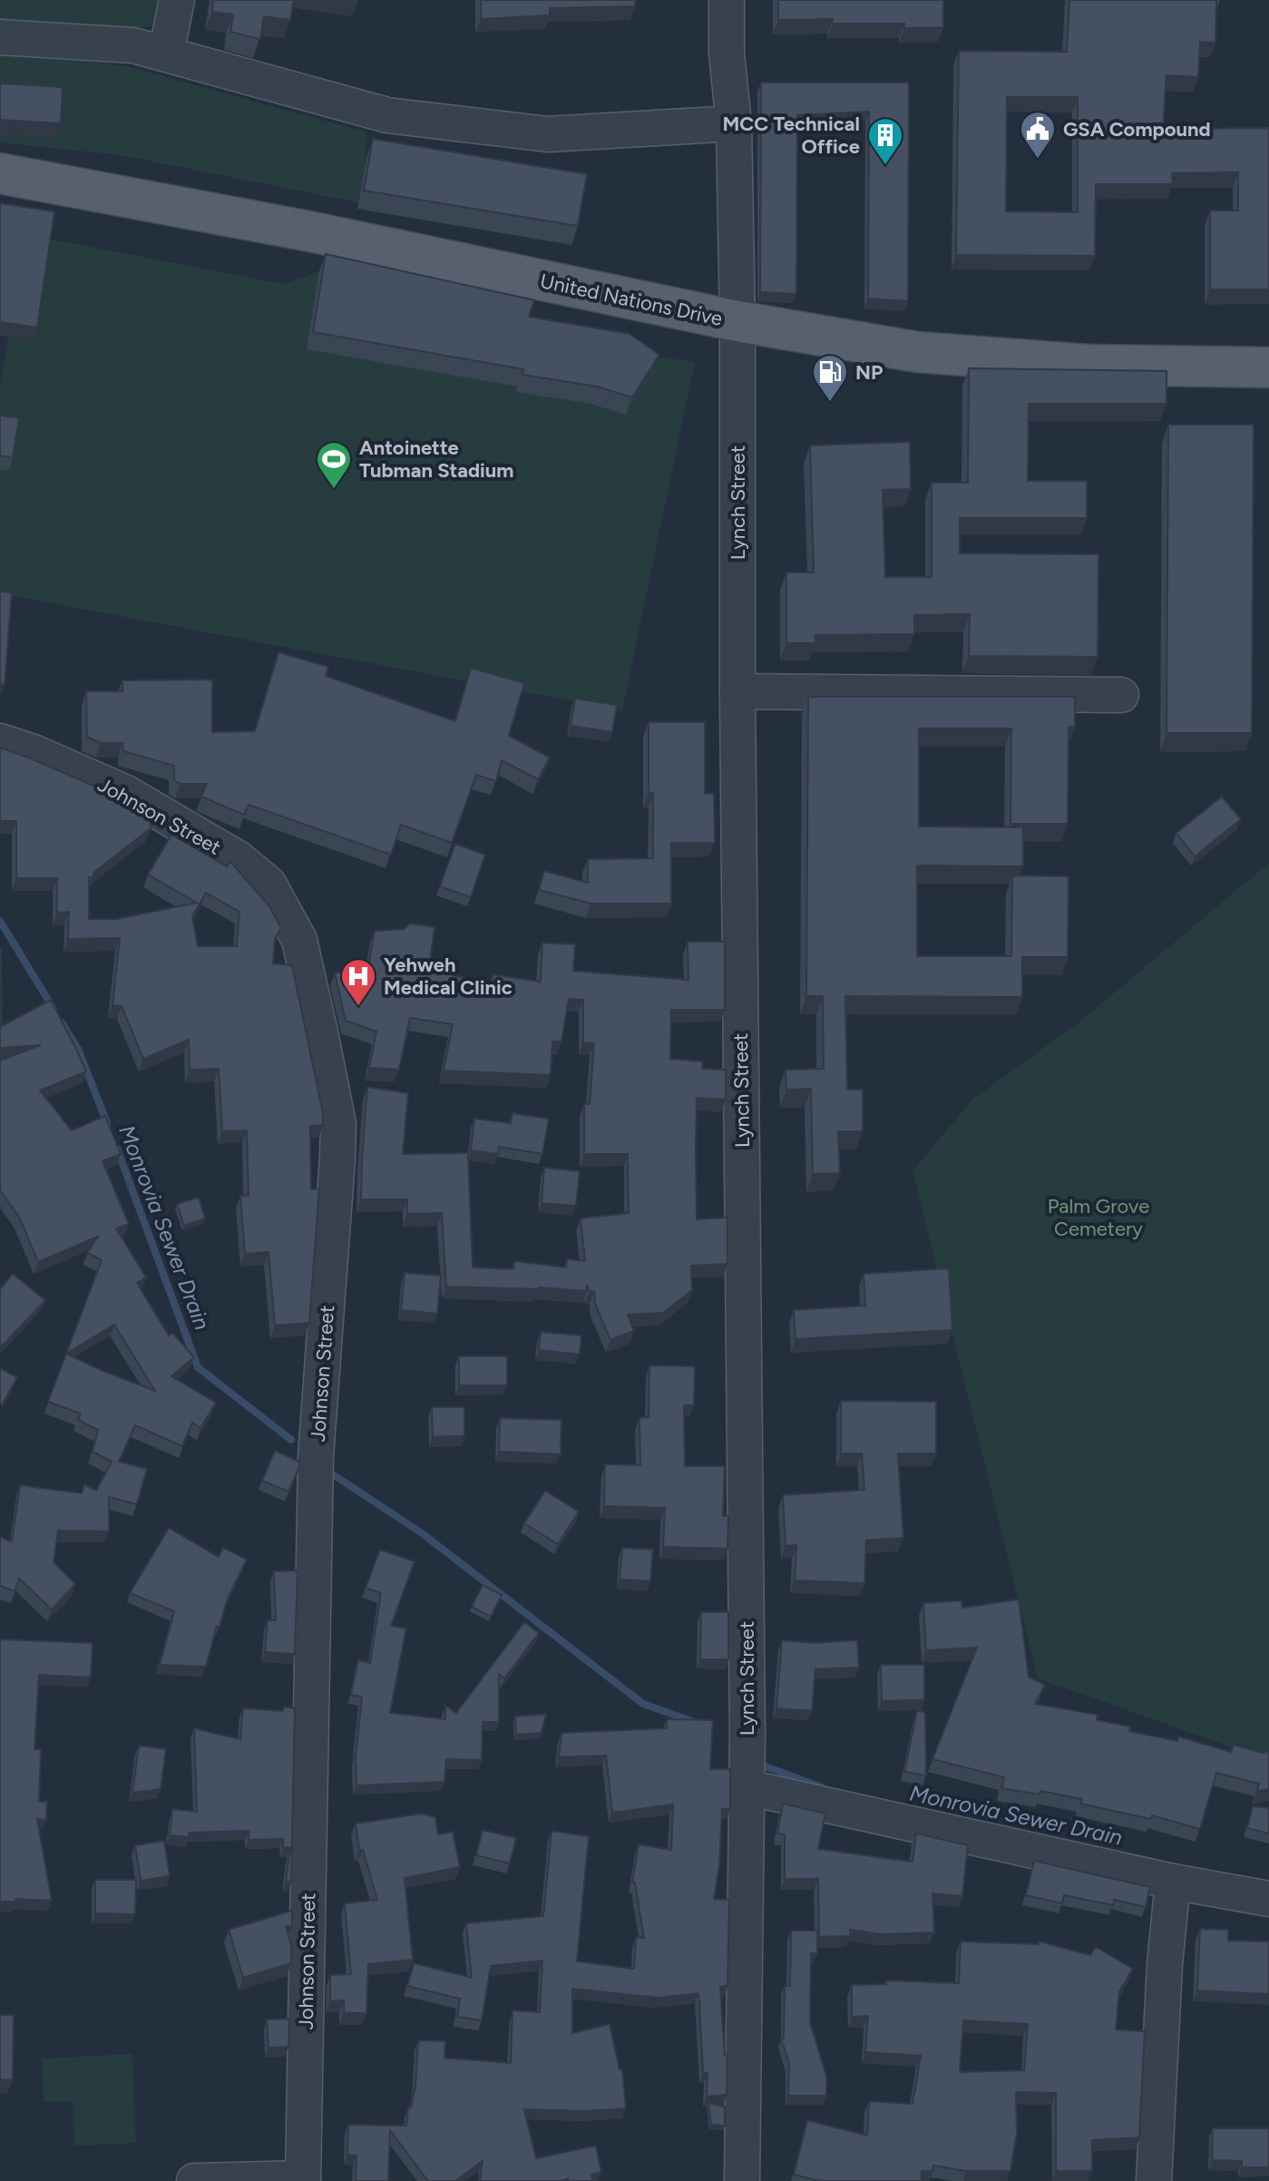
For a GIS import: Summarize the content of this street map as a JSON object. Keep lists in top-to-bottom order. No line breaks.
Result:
{"streets":{"main road":["United Nations Drive"],"street":["Lynch Street","Johnson Street"]},"crossings":[["United Nations Drive","Lynch Street"]],"water":["Monrovia Sewer Drain"],"parks":["Palm Grove Cemetery"],"places":{"public building":["GSA Compound"],"building":["MCC Technical Office"],"fuel station":["NP"],"sports":["Antoinette Tubman Stadium"],"hospital":["Yehweh Medical Clinic"]}}
